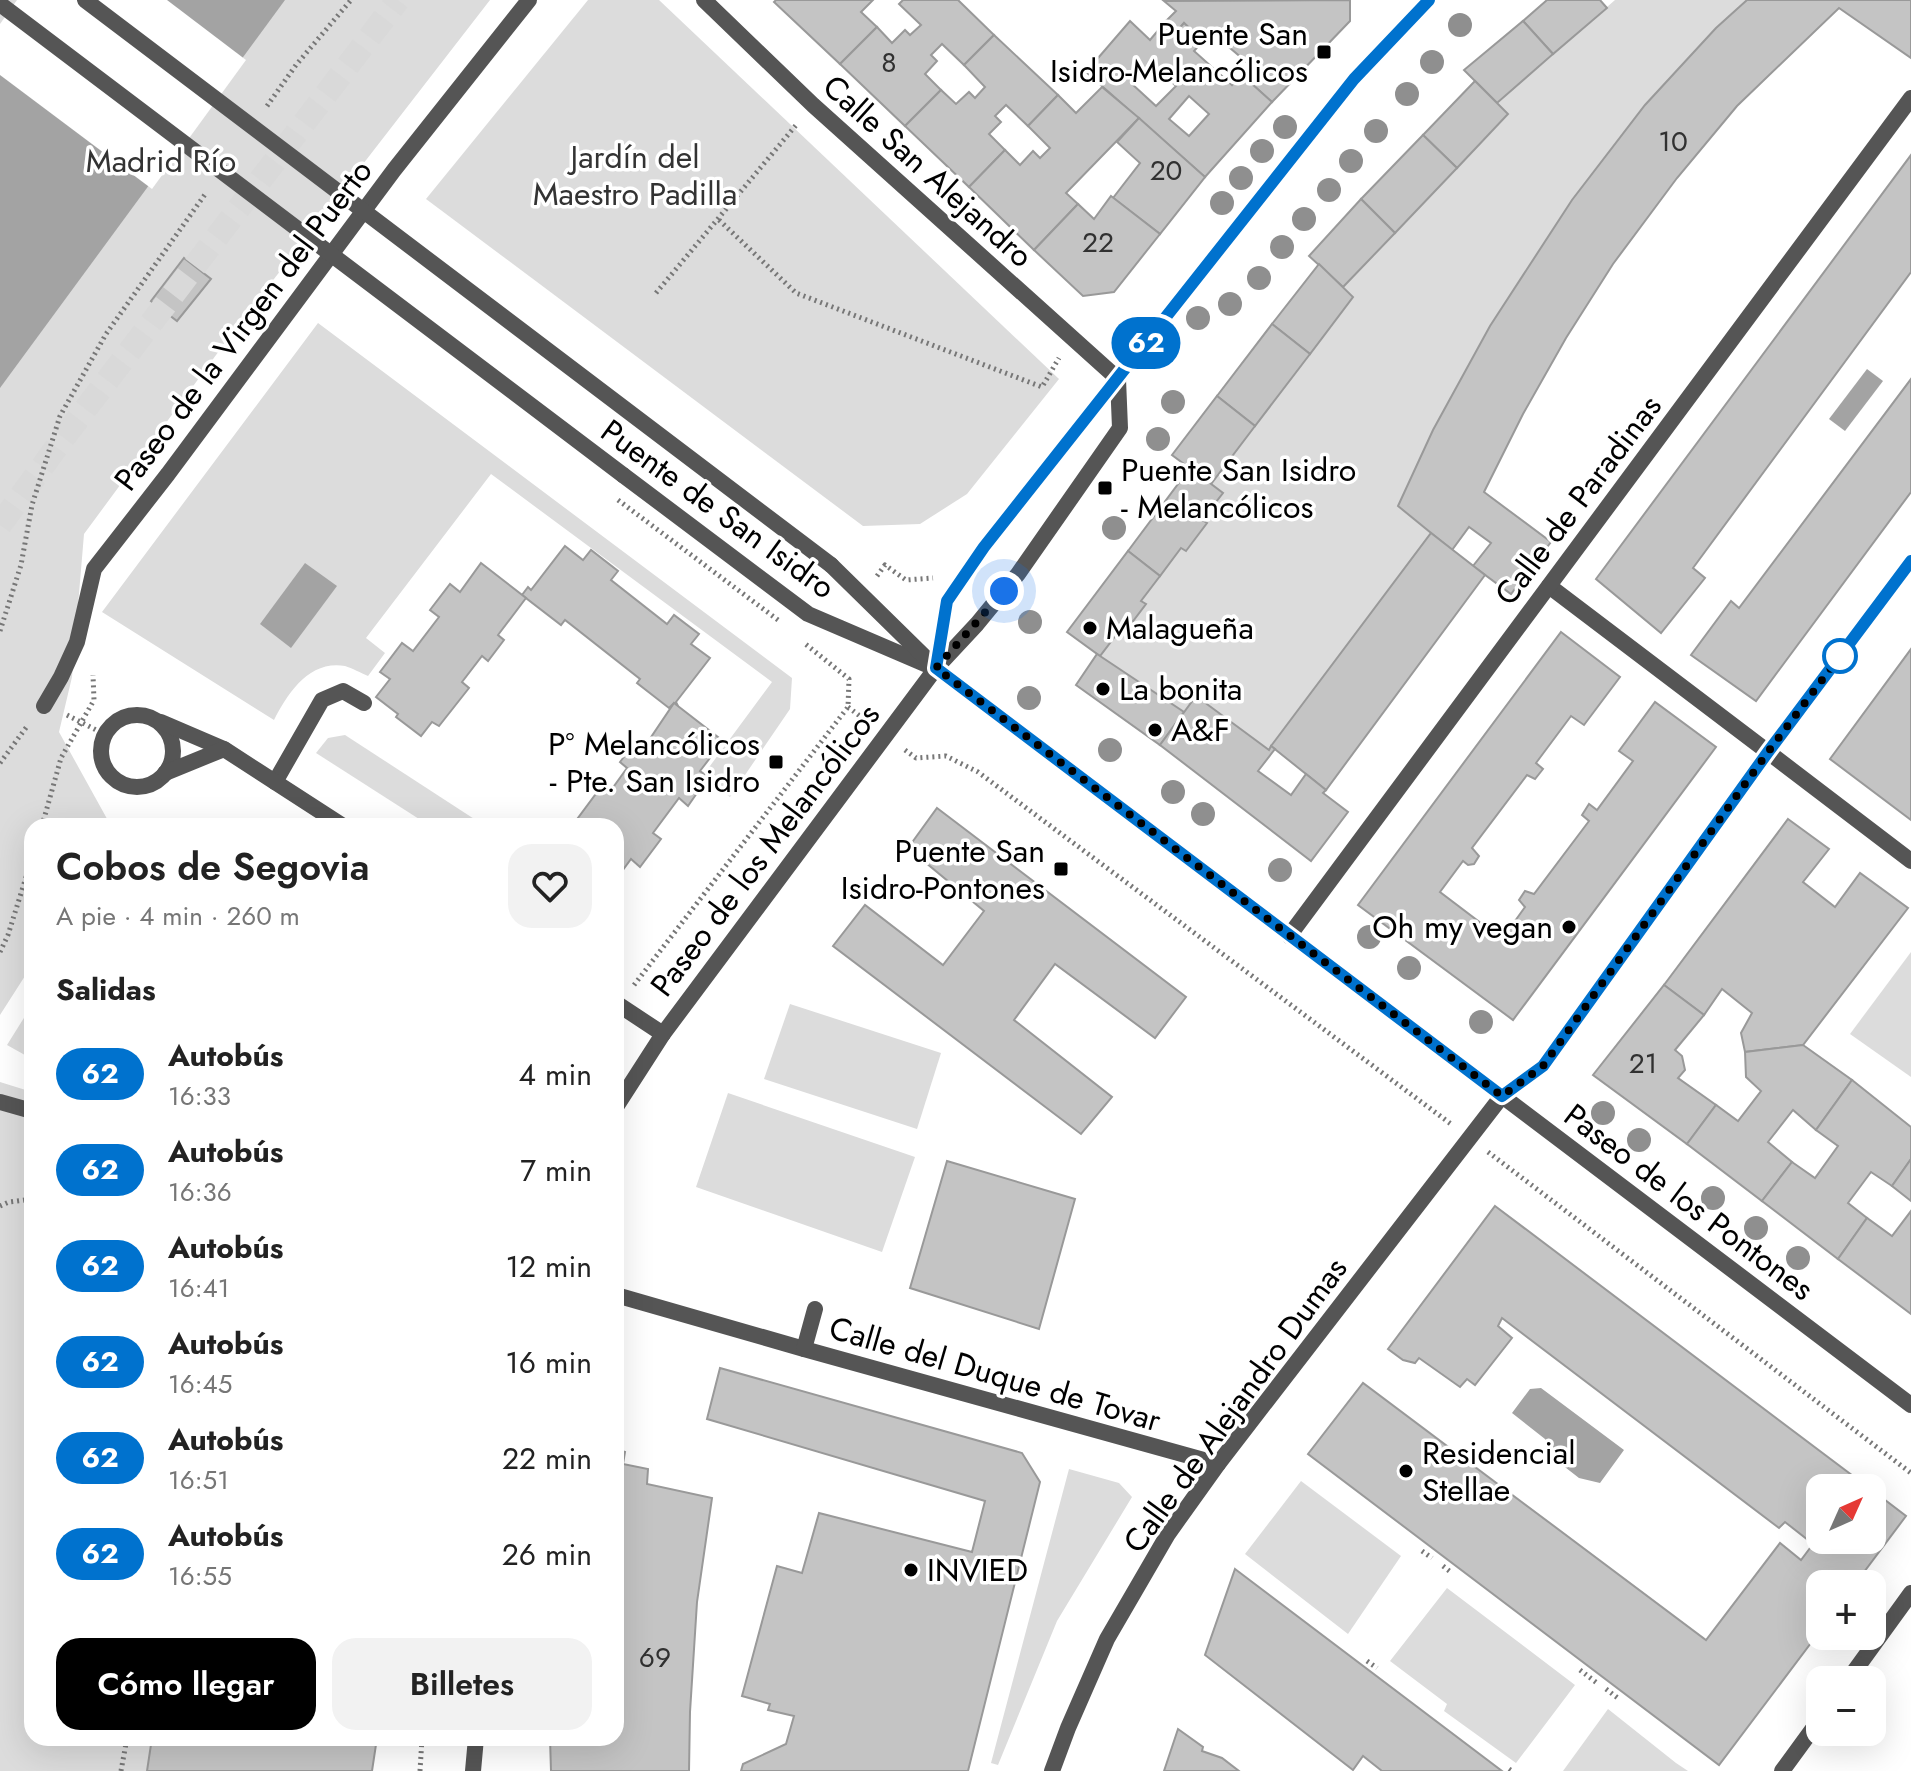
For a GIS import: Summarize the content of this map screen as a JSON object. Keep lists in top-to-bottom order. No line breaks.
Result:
{"streets":{"street":["Calle San Alejandro","Paseo de la Virgen del Puerto","Calle de Paradinas","Puente de San Isidro","Paseo de los Melancólicos","Paseo de los Pontones","Calle del Duque de Tovar","Calle de Alejandro Dumas"]},"crossings":[["Calle San Alejandro","Paseo de los Melancólicos"],["Calle de Paradinas","Paseo de los Pontones"],["Puente de San Isidro","Paseo de los Melancólicos"],["Puente de San Isidro","Paseo de los Pontones"],["Paseo de los Melancólicos","Paseo de los Pontones"],["Paseo de los Pontones","Calle de Alejandro Dumas"],["Calle del Duque de Tovar","Calle de Alejandro Dumas"]],"parks":["Jardín del Maestro Padilla","Madrid Río"],"places":{"transit":["Puente San Isidro-Melancólicos","Puente San Isidro - Melancólicos","Pº Melancólicos - Pte. San Isidro","Puente San Isidro-Pontones"],"other":["Malagueña","La bonita","A&F","Oh my vegan","Residencial Stellae","INVIED"]},"lines":["bus line 62"],"house_numbers":["8","10","20","22","21","69"],"north":"top right","page":{"on_map":"62","heading":[["Cobos de Segovia","A pie · 4 min · 260 m"],"Salidas"],"list":[{"mark":"62","name":"Autobús","note":"16:33","value":"4 min"},{"mark":"62","name":"Autobús","note":"16:36","value":"7 min"},{"mark":"62","name":"Autobús","note":"16:41","value":"12 min"},{"mark":"62","name":"Autobús","note":"16:45","value":"16 min"},{"mark":"62","name":"Autobús","note":"16:51","value":"22 min"},{"mark":"62","name":"Autobús","note":"16:55","value":"26 min"}],"map_buttons":["+","−"],"buttons":["Cómo llegar","Billetes"]}}
